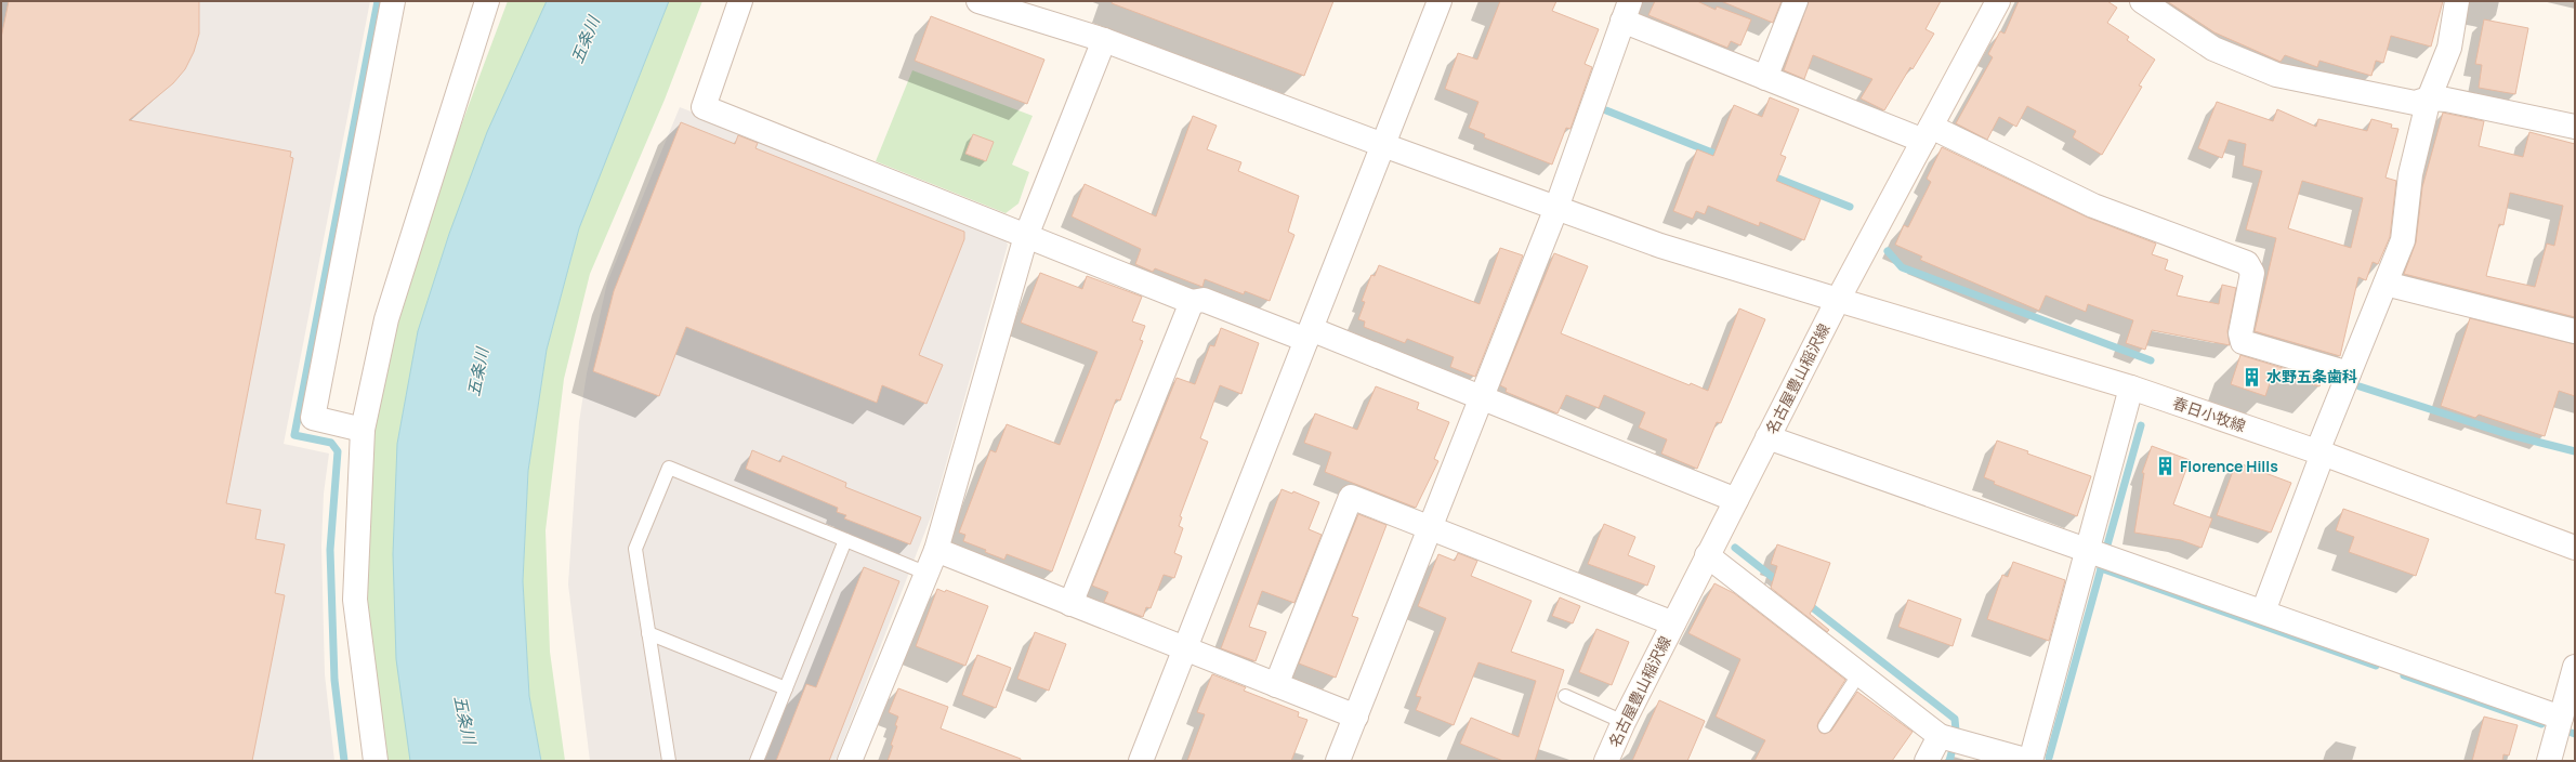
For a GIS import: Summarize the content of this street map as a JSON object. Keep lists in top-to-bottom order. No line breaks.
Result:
{"streets":{"street":["名古屋豊山稲沢線","春日小牧線"]},"crossings":[["名古屋豊山稲沢線","春日小牧線"]],"water":["五条川"],"places":{"building":["水野五条歯科","Florence Hills"]}}
